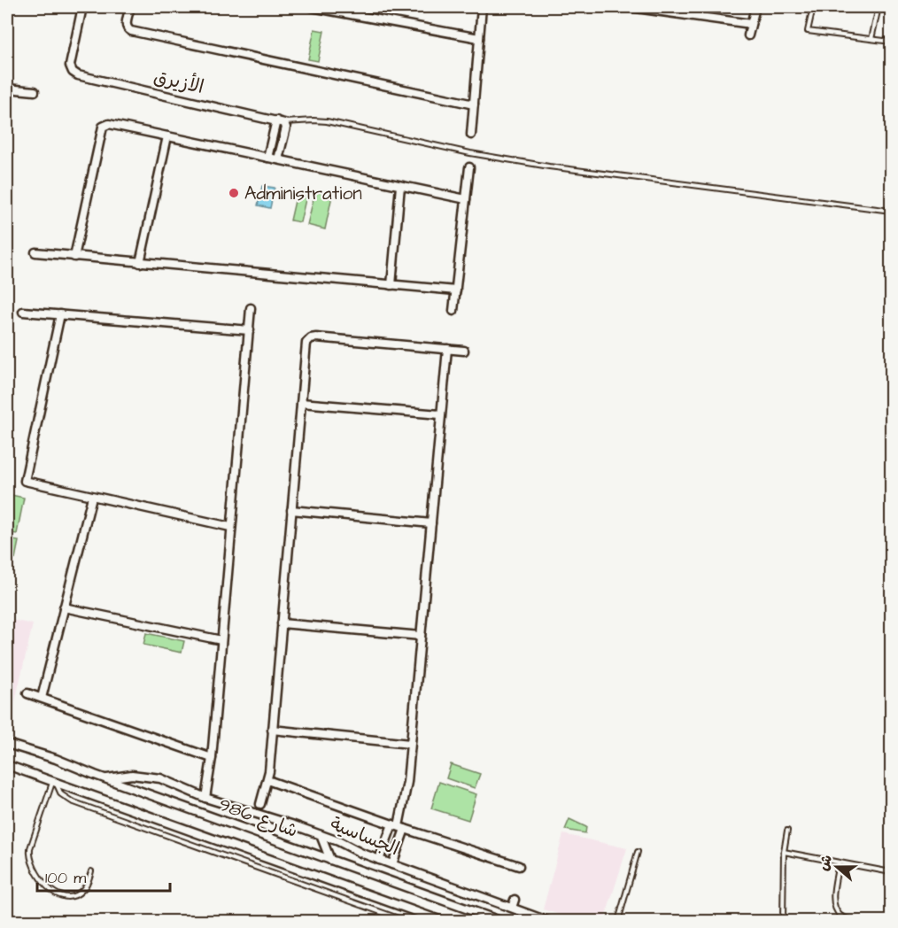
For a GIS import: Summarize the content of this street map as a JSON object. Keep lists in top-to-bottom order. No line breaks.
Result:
{"streets":{"street":["الأزيرق","شارع 986","الجساسية"]},"crossings":[["شارع 986","الجساسية"]],"places":["Administration"],"scale_bar":"100 m","north":"left"}
